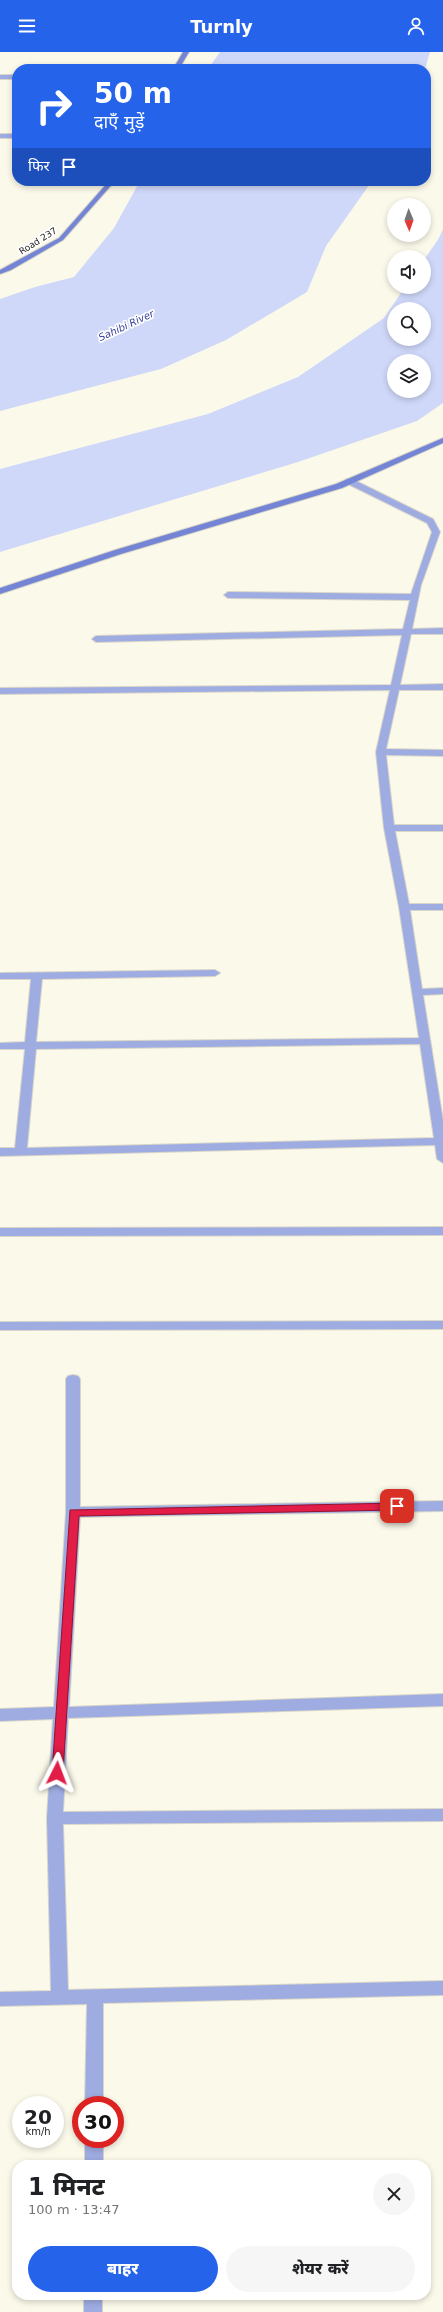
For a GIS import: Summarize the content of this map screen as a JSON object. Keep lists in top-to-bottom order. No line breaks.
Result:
{"streets":{"street":["Road 237"]},"water":["Sahibi River"],"north":"bottom","page":{"header":"Turnly","turn":["50 m","दाएँ मुड़ें"],"then":"फिर","speed":"20 km/h","limit":"30","heading":["1 मिनट","100 m · 13:47"],"buttons":["बाहर","शेयर करें"]}}
